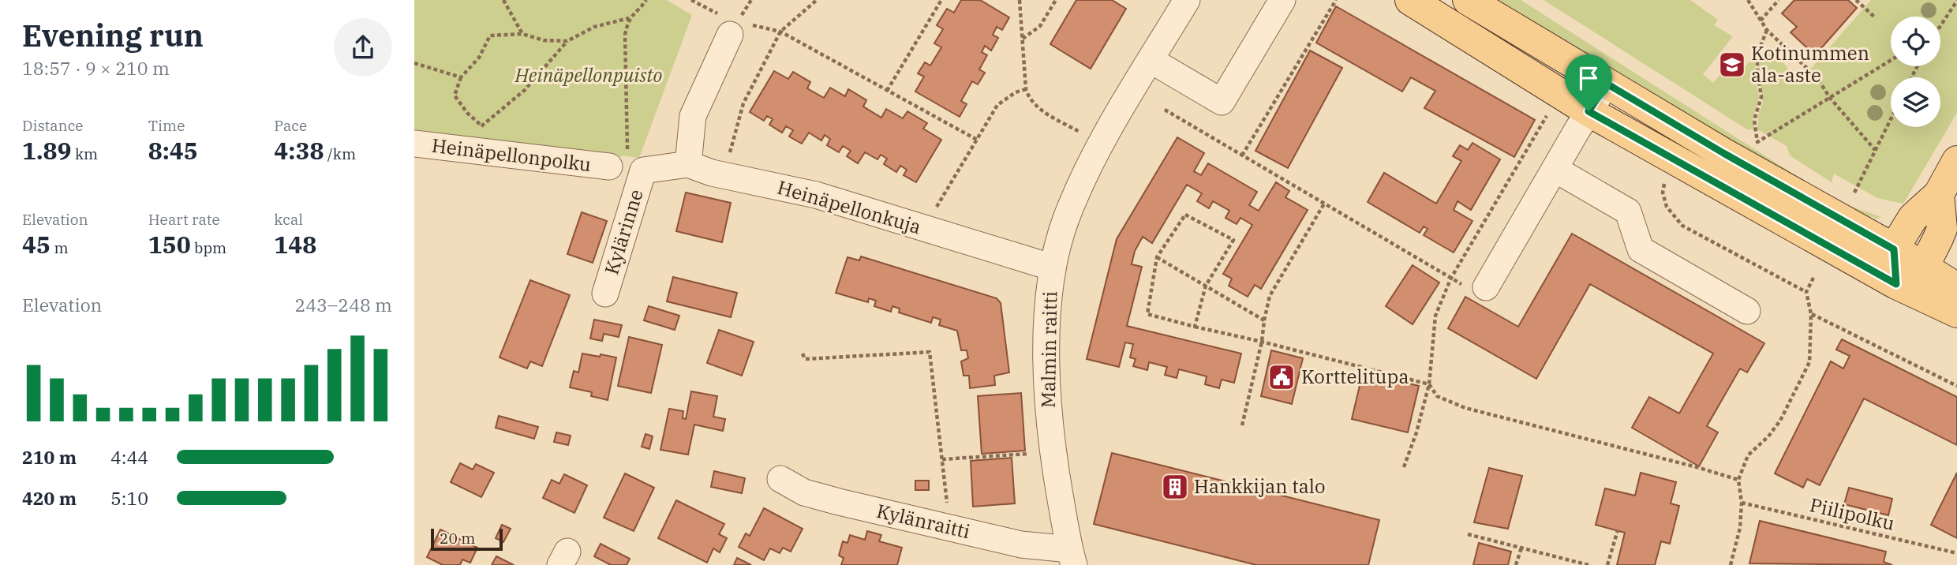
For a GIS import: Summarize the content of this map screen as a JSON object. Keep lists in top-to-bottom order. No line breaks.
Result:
{"streets":{"street":["Heinäpellonpolku","Heinäpellonkuja","Kylärinne","Malmin raitti","Kylänraitti"],"path":["Piilipolku"]},"crossings":[["Heinäpellonpolku","Heinäpellonkuja"],["Heinäpellonpolku","Kylärinne"],["Heinäpellonkuja","Kylärinne"],["Heinäpellonkuja","Malmin raitti"],["Malmin raitti","Kylänraitti"]],"parks":["Heinäpellonpuisto"],"places":{"school or university":["Kotinummen ala-aste"],"public building":["Korttelitupa"],"building":["Hankkijan talo"]},"scale_bar":"20 m","page":{"heading":["Evening run","18:57 · 9 × 210 m"],"stats":[["Distance","1.89 km"],["Time","8:45"],["Pace","4:38 /km"],["Elevation","45 m"],["Heart rate","150 bpm"],["kcal","148"]],"chart":["Elevation","243–248 m"],"list":[{"name":"210 m","note":"4:44"},{"name":"420 m","note":"5:10"}],"scale":"20 m"}}
